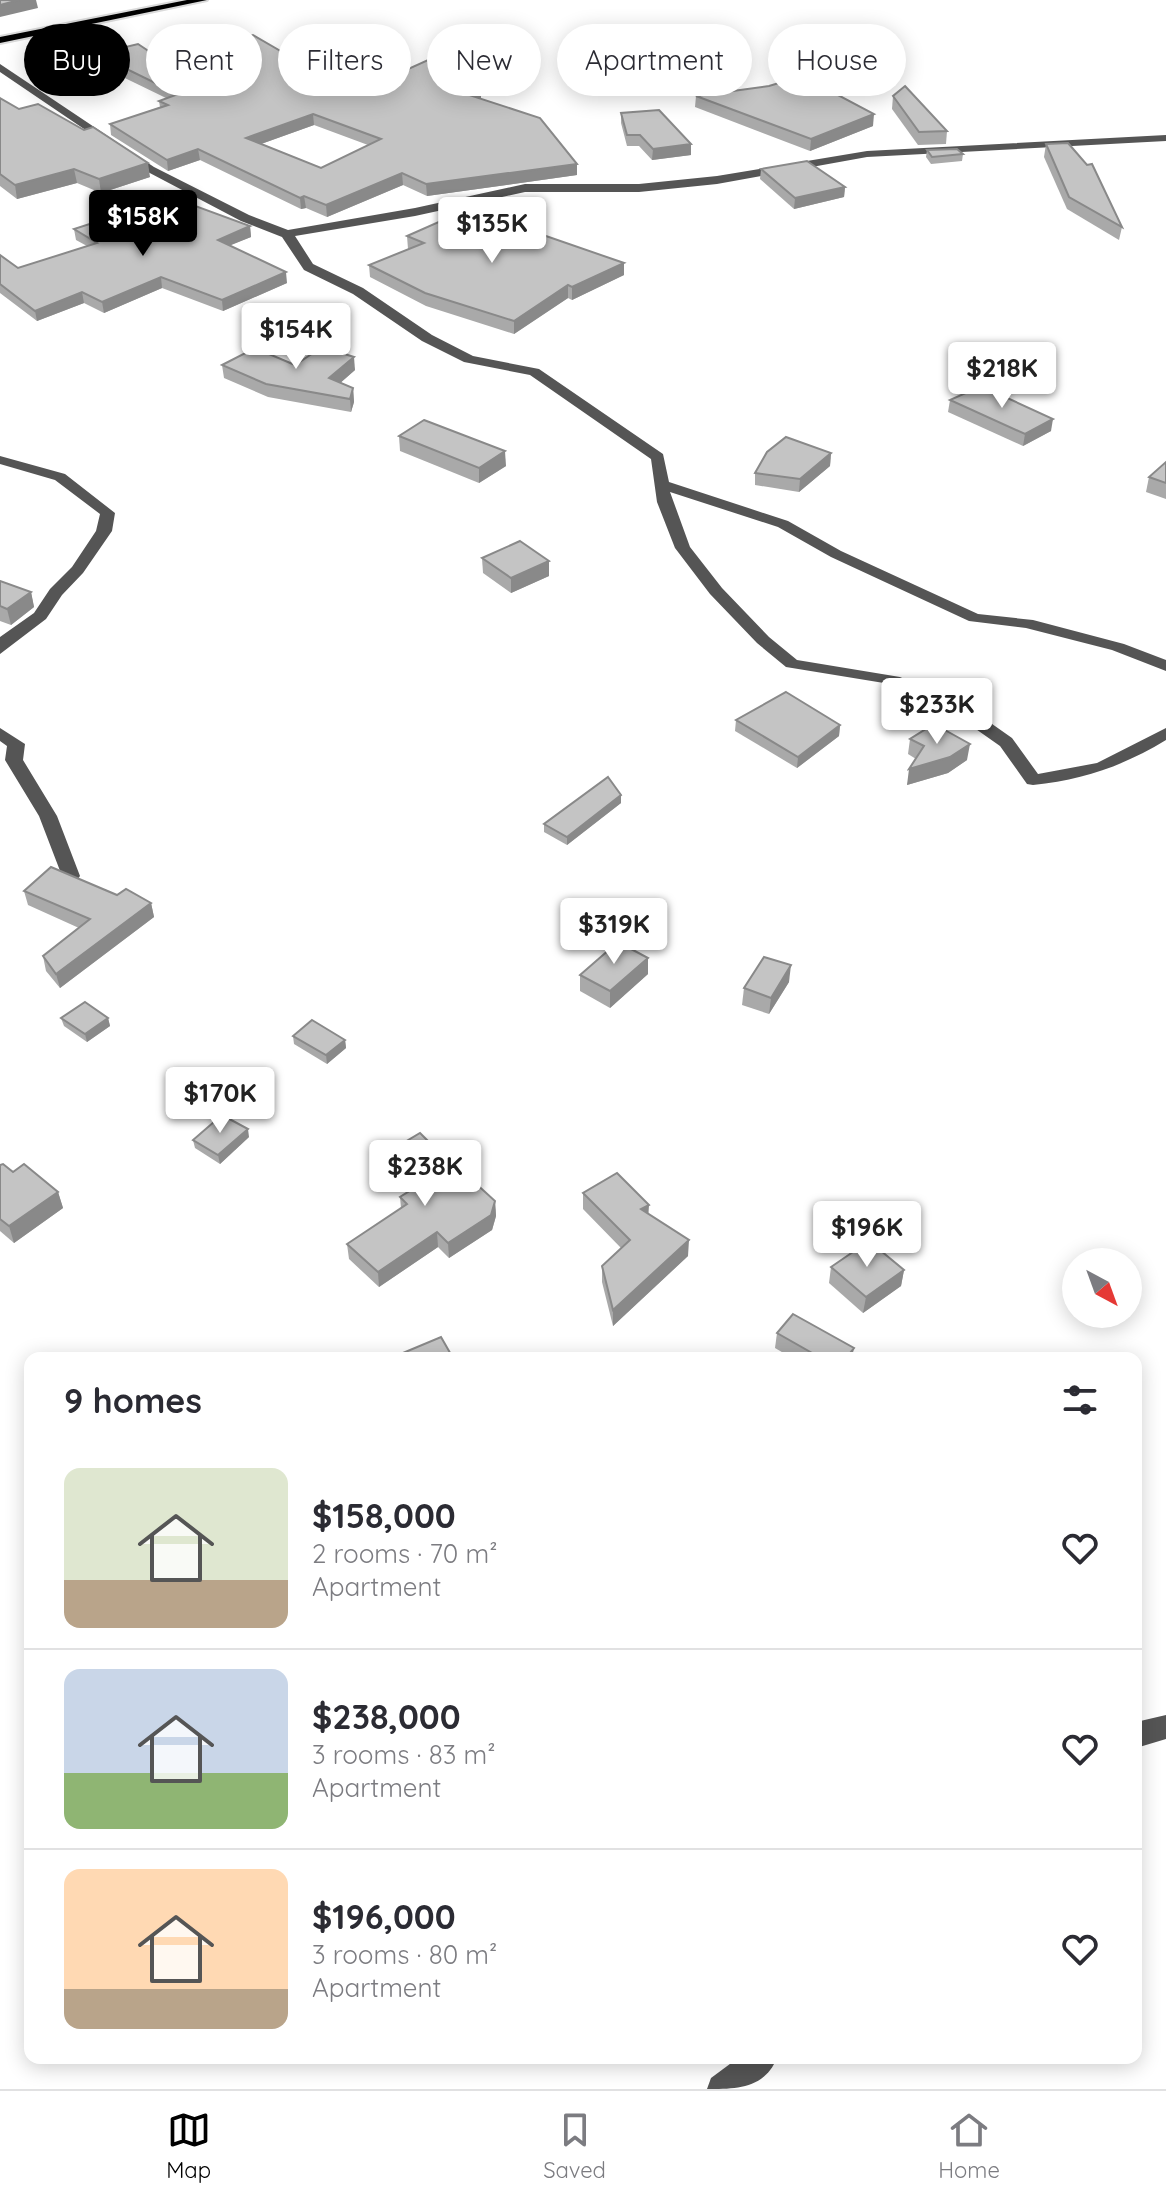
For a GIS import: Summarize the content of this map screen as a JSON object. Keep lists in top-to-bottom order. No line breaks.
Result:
{"north":"bottom right","page":{"chip":["Buy","Rent","Filters","New","Apartment","House"],"price":["$158K","$135K","$154K","$218K","$233K","$319K","$170K","$238K","$196K"],"heading":"9 homes","list":[{"name":"$158,000","note":"2 rooms · 70 m² · Apartment"},{"name":"$238,000","note":"3 rooms · 83 m² · Apartment"},{"name":"$196,000","note":"3 rooms · 80 m² · Apartment"}],"tabs":["Map","Saved","Home"]}}
